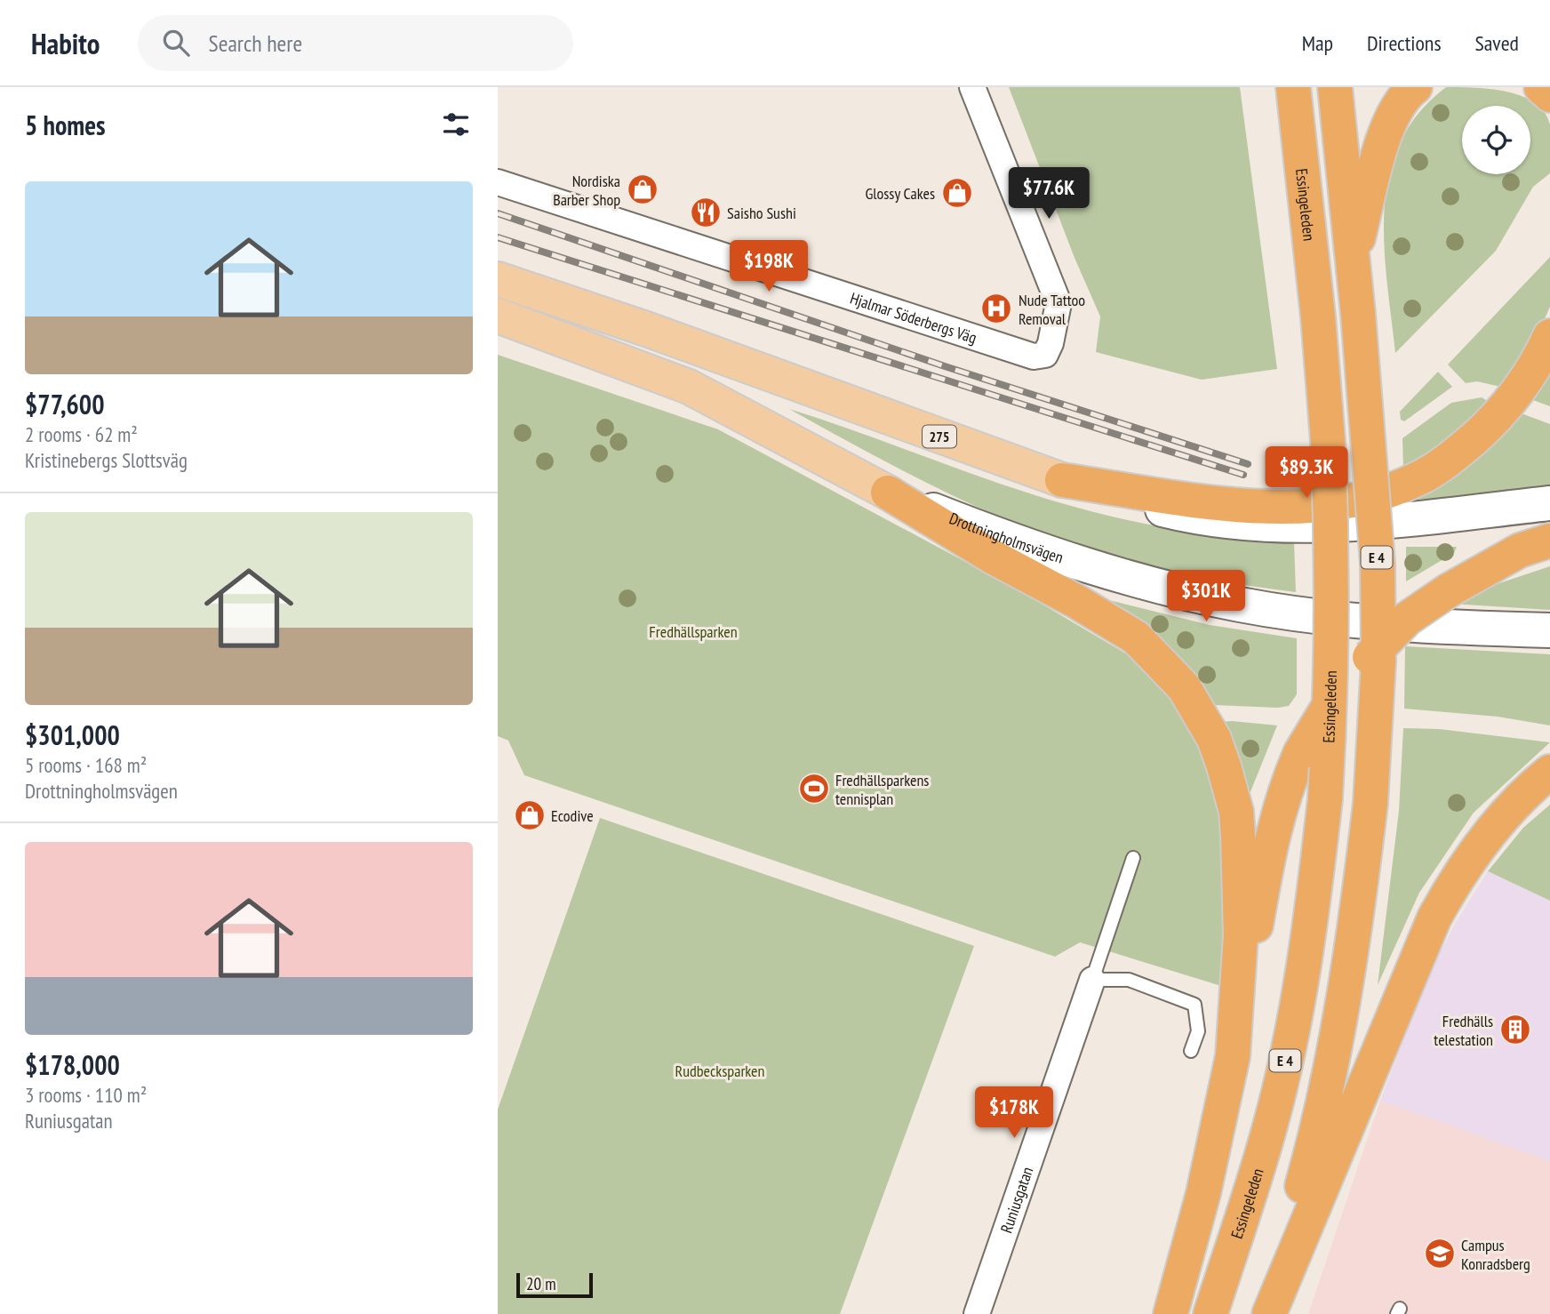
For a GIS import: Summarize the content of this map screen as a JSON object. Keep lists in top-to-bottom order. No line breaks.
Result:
{"streets":{"highway":["Essingeleden","E 4"],"main road":["275","Drottningholmsvägen"],"street":["Hjalmar Söderbergs Väg","Runiusgatan"]},"parks":["Fredhällsparken","Rudbecksparken"],"places":{"shop":["Nordiska Barber Shop","Glossy Cakes","Ecodive"],"restaurant":["Saisho Sushi"],"hospital":["Nude Tattoo Removal"],"sports":["Fredhällsparkens tennisplan"],"building":["Fredhälls telestation"],"school or university":["Campus Konradsberg"]},"scale_bar":"20 m","page":{"header":"Habito","search":"Search here","nav":["Map","Directions","Saved"],"heading":"5 homes","list":[{"name":"$77,600","note":"2 rooms · 62 m² · Kristinebergs Slottsväg"},{"name":"$301,000","note":"5 rooms · 168 m² · Drottningholmsvägen"},{"name":"$178,000","note":"3 rooms · 110 m² · Runiusgatan"}],"price":["$77.6K","$198K","$89.3K","$301K","$178K"],"scale":"20 m"}}
